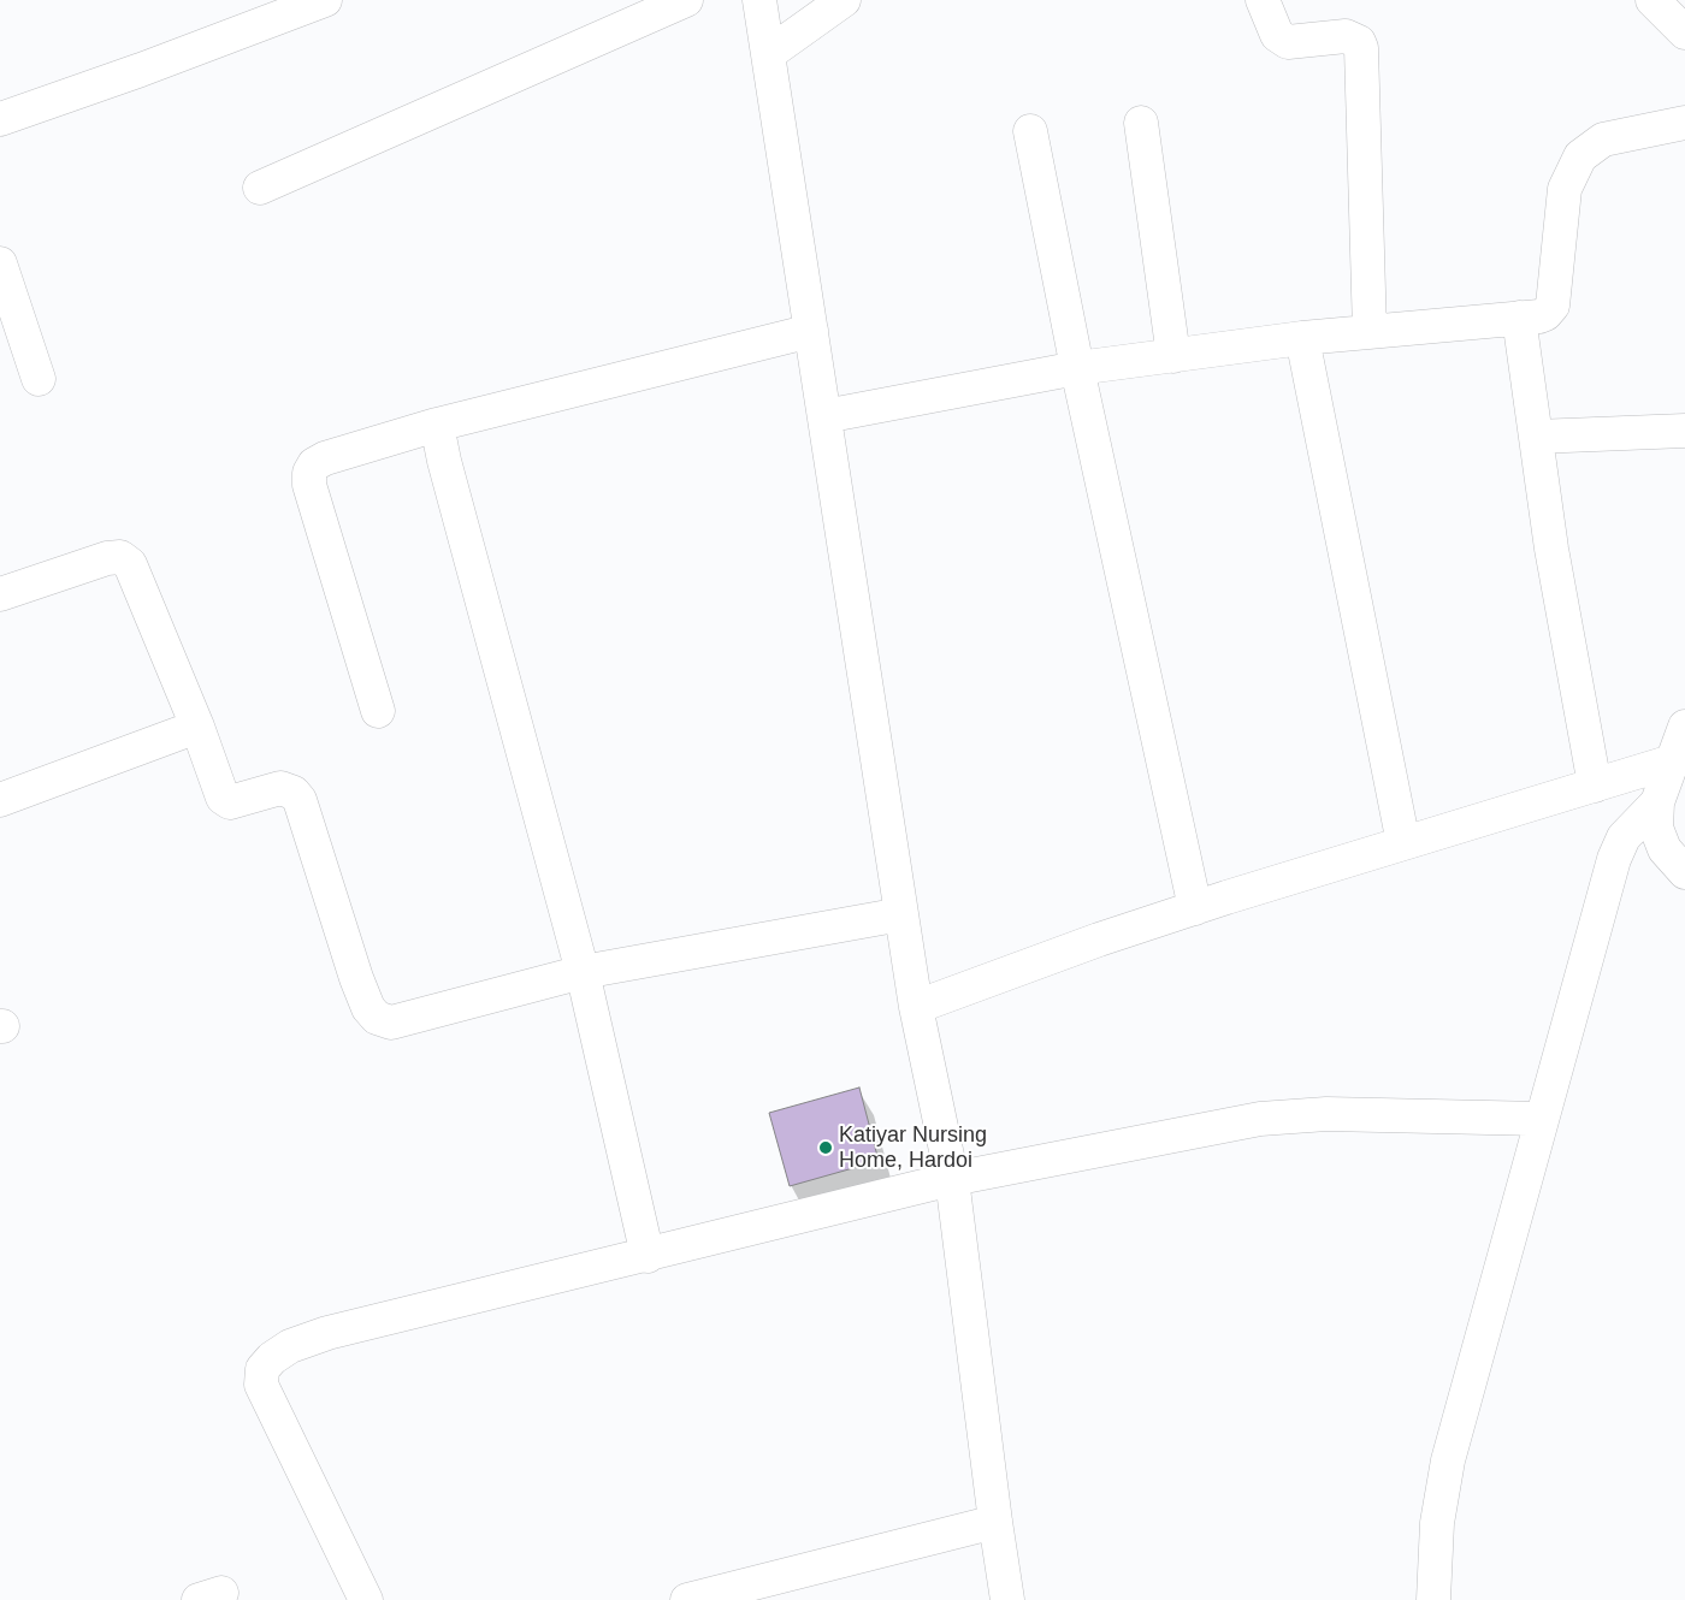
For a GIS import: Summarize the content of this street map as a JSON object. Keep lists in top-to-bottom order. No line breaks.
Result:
{"places":["Katiyar Nursing Home, Hardoi"]}
